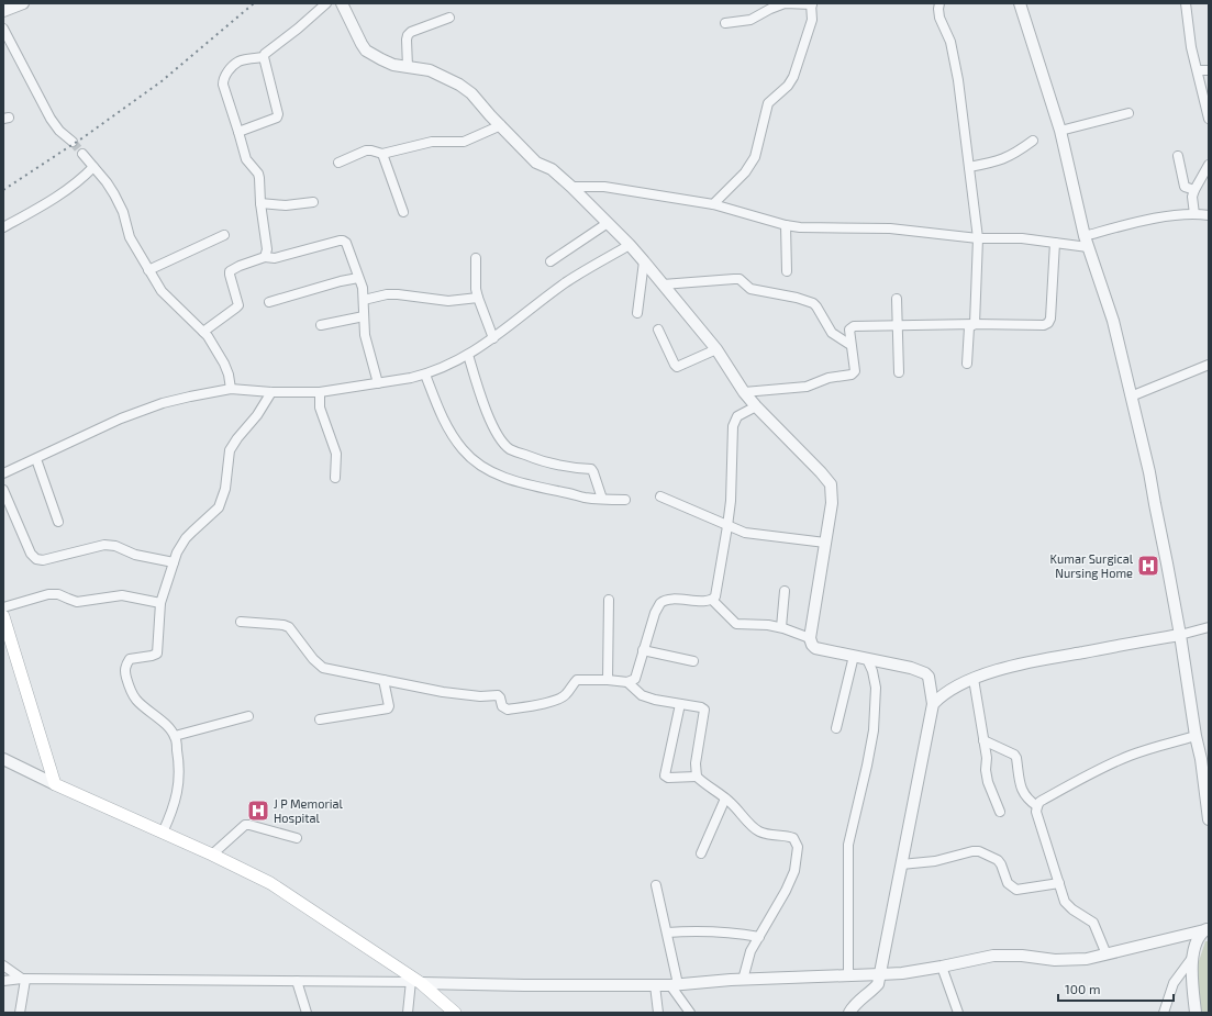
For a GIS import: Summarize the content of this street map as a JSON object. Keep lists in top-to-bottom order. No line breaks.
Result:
{"places":{"hospital":["Kumar Surgical Nursing Home","J P Memorial Hospital"]},"scale_bar":"100 m"}
